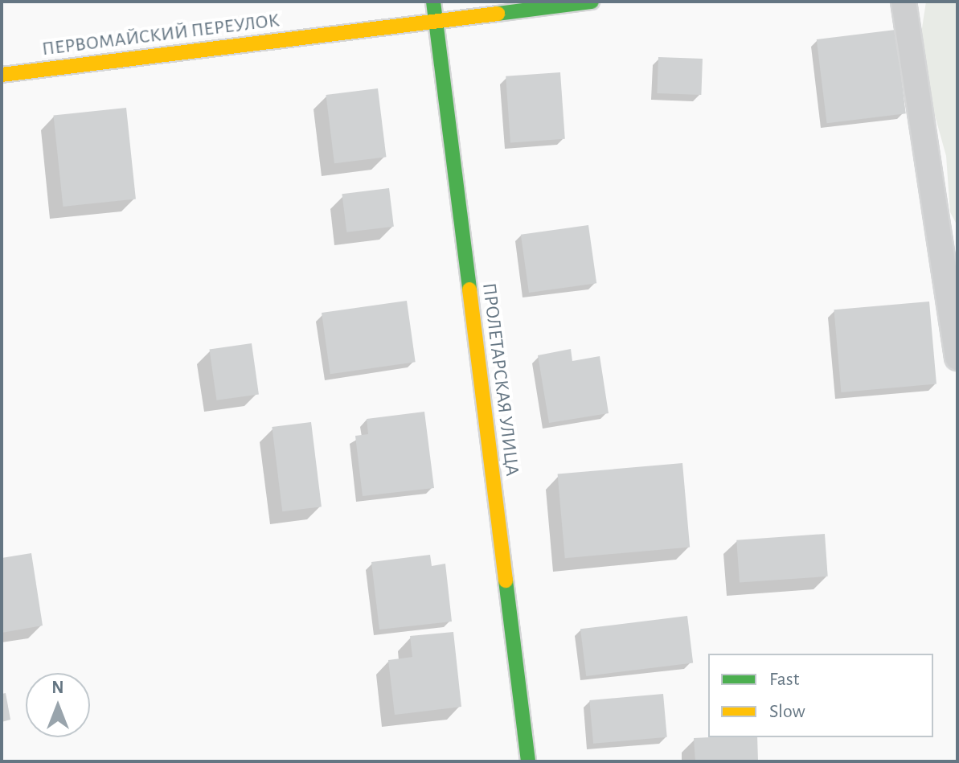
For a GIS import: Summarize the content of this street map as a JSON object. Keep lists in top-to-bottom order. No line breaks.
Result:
{"streets":{"street":["ПЕРВОМАЙСКИЙ ПЕРЕУЛОК","ПРОЛЕТАРСКАЯ УЛИЦА"]},"crossings":[["ПЕРВОМАЙСКИЙ ПЕРЕУЛОК","ПРОЛЕТАРСКАЯ УЛИЦА"]],"legend":["Fast","Slow"],"north":"top"}
